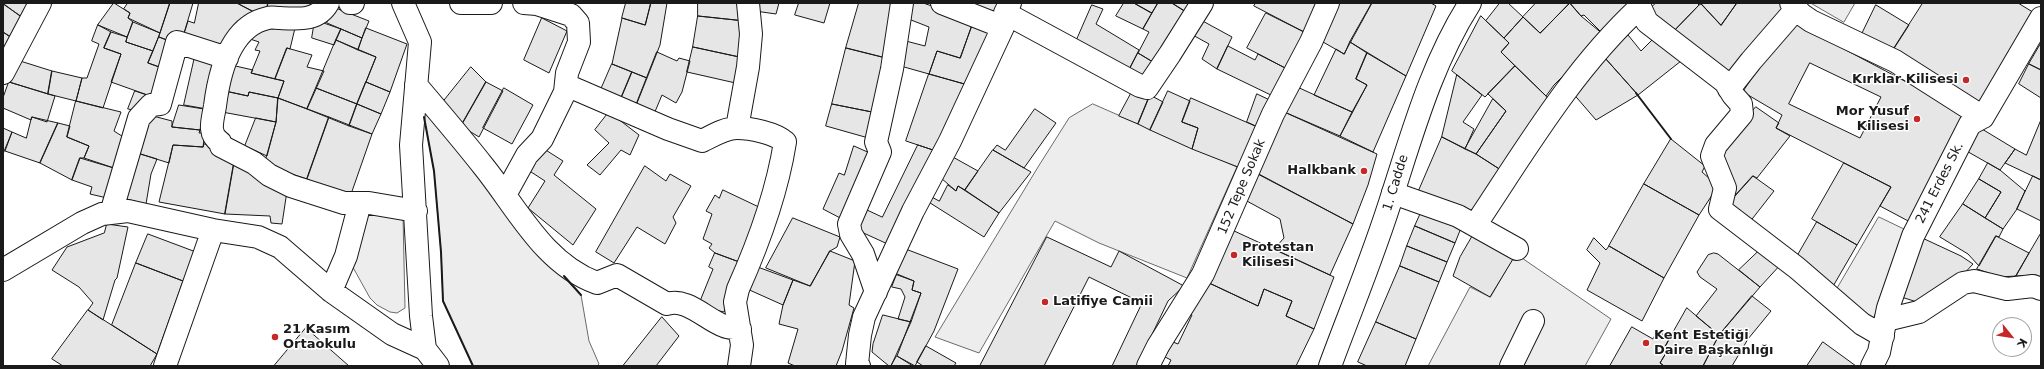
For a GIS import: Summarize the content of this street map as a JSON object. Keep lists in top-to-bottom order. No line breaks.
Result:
{"streets":{"street":["1. Cadde","241 Erdes Sk.","152 Tepe Sokak"]},"places":["Kırklar Kilisesi","Mor Yusuf Kilisesi","Halkbank","Protestan Kilisesi","Latifiye Camii","21 Kasım Ortaokulu","Kent Estetiği Daire Başkanlığı"],"north":"bottom right"}
